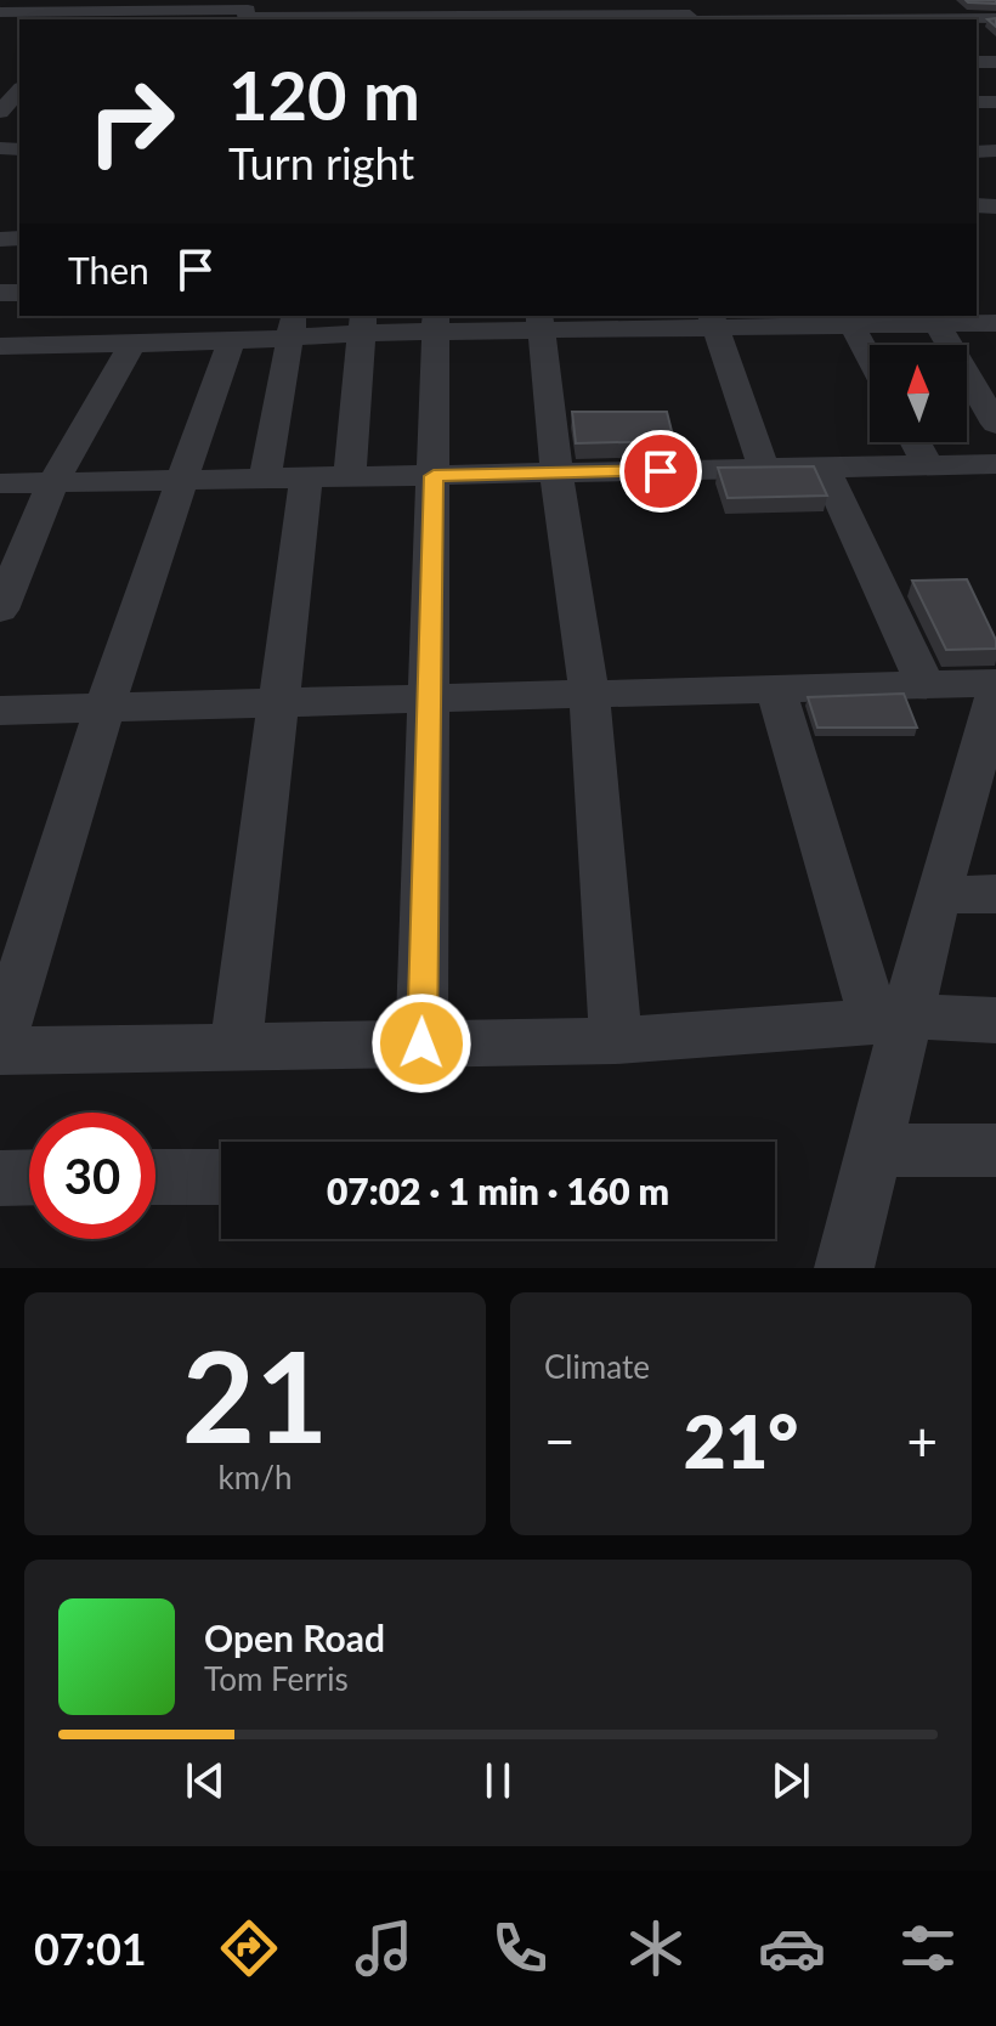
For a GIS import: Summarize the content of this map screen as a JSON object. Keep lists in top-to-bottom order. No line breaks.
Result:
{"north":"top","page":{"turn":["120 m","Turn right"],"then":"Then","limit":"30","trip":"07:02 · 1 min · 160 m","tile":[["21","km/h"],"Climate"],"heat":["−","21°","+"],"song":["Open Road","Tom Ferris"],"tabs":"07:01"}}
